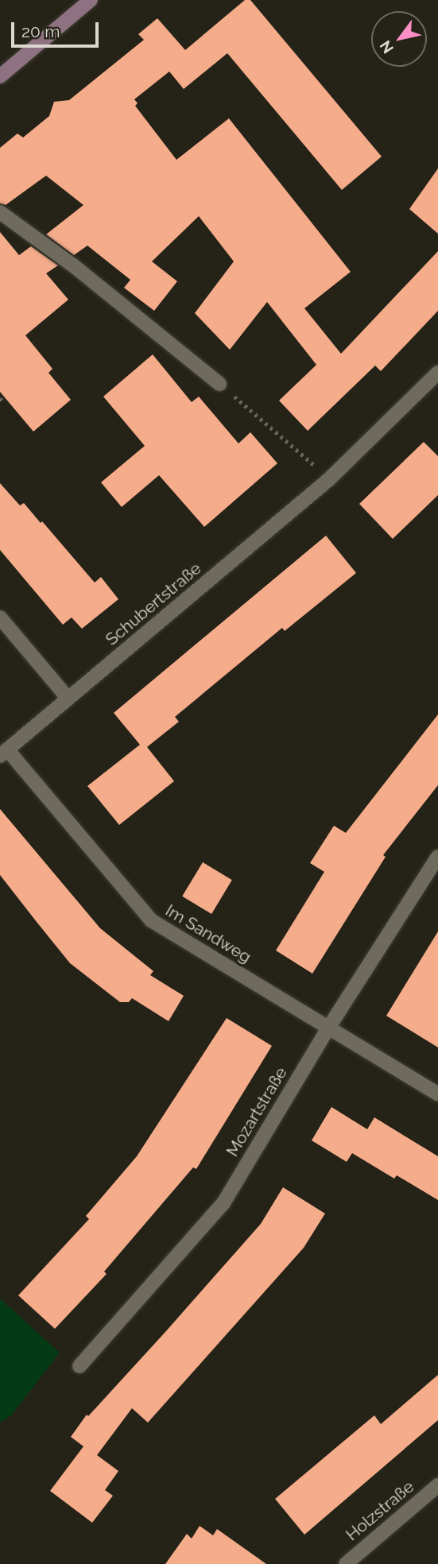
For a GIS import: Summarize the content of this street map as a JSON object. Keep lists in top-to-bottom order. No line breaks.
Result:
{"streets":{"street":["Schubertstraße","Im Sandweg","Mozartstraße","Holzstraße"]},"crossings":[["Schubertstraße","Im Sandweg"],["Im Sandweg","Mozartstraße"]],"scale_bar":"20 m","north":"bottom left"}
